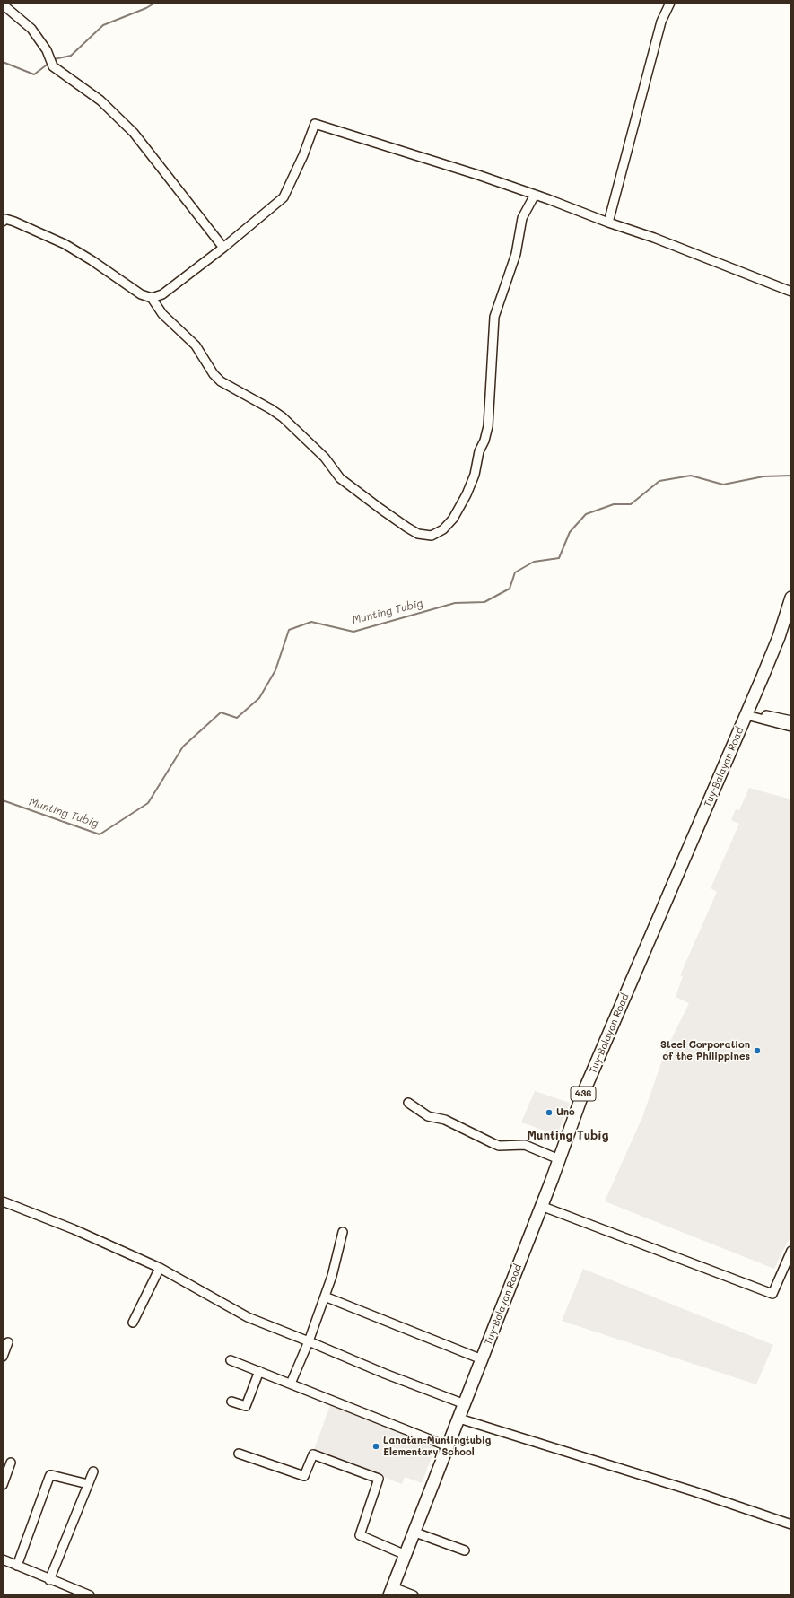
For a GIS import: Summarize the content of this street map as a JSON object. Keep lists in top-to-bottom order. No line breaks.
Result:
{"streets":{"main road":["Tuy-Balayan Road","436"]},"districts":["Munting Tubig"],"water":["Munting Tubig"],"places":["Steel Corporation of the Philippines","Uno","Lanatan-Muntingtubig Elementary School"]}
